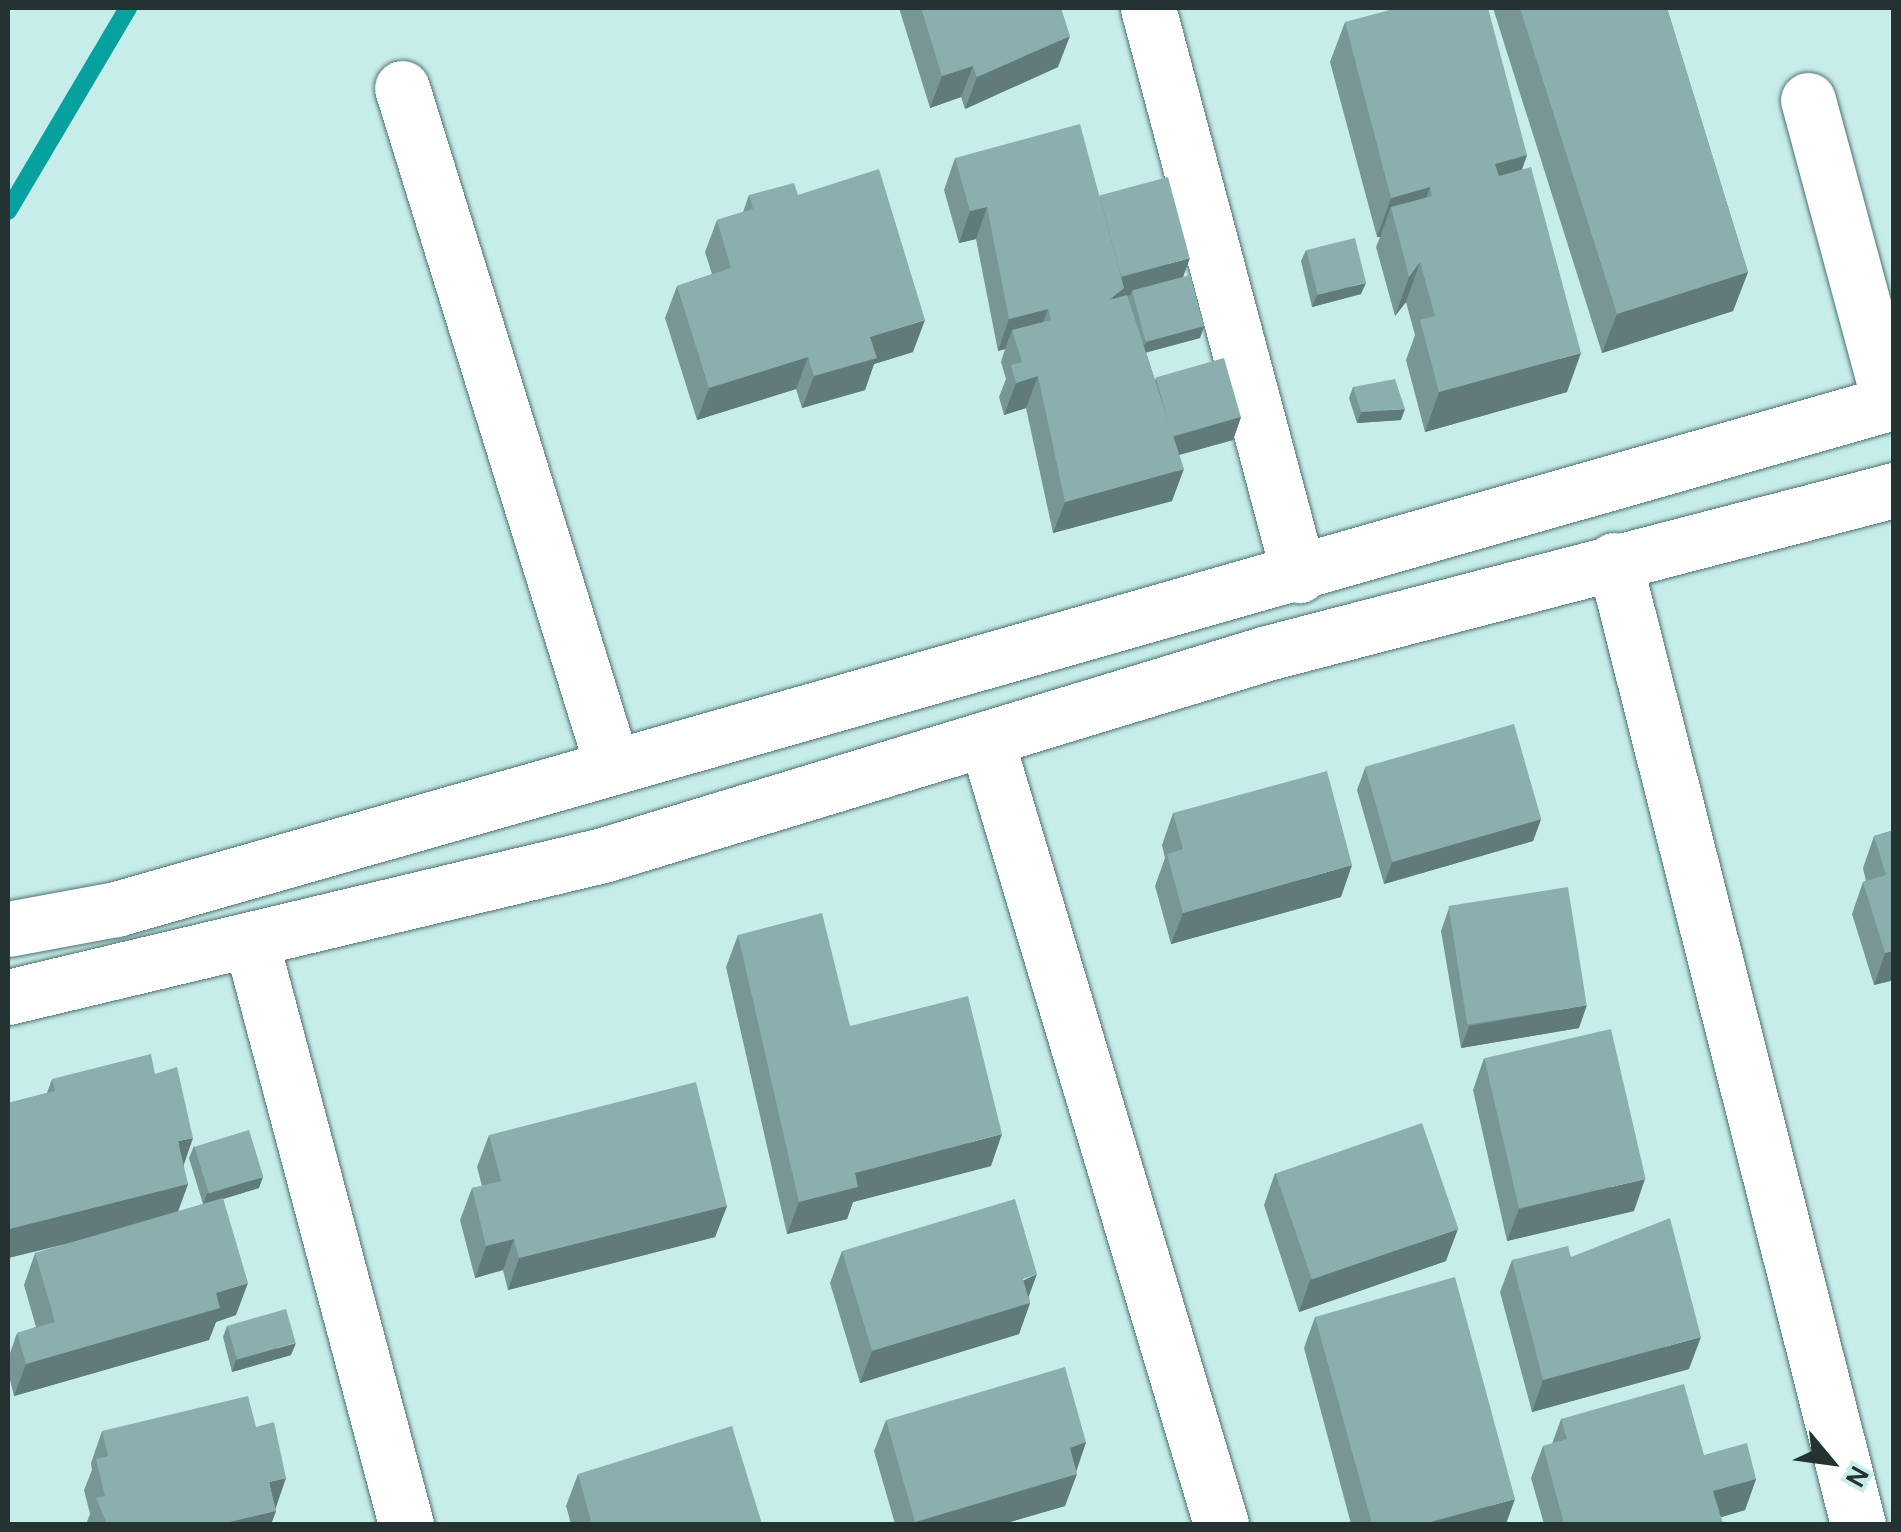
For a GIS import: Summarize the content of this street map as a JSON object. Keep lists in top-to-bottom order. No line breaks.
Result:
{"north":"bottom right"}
